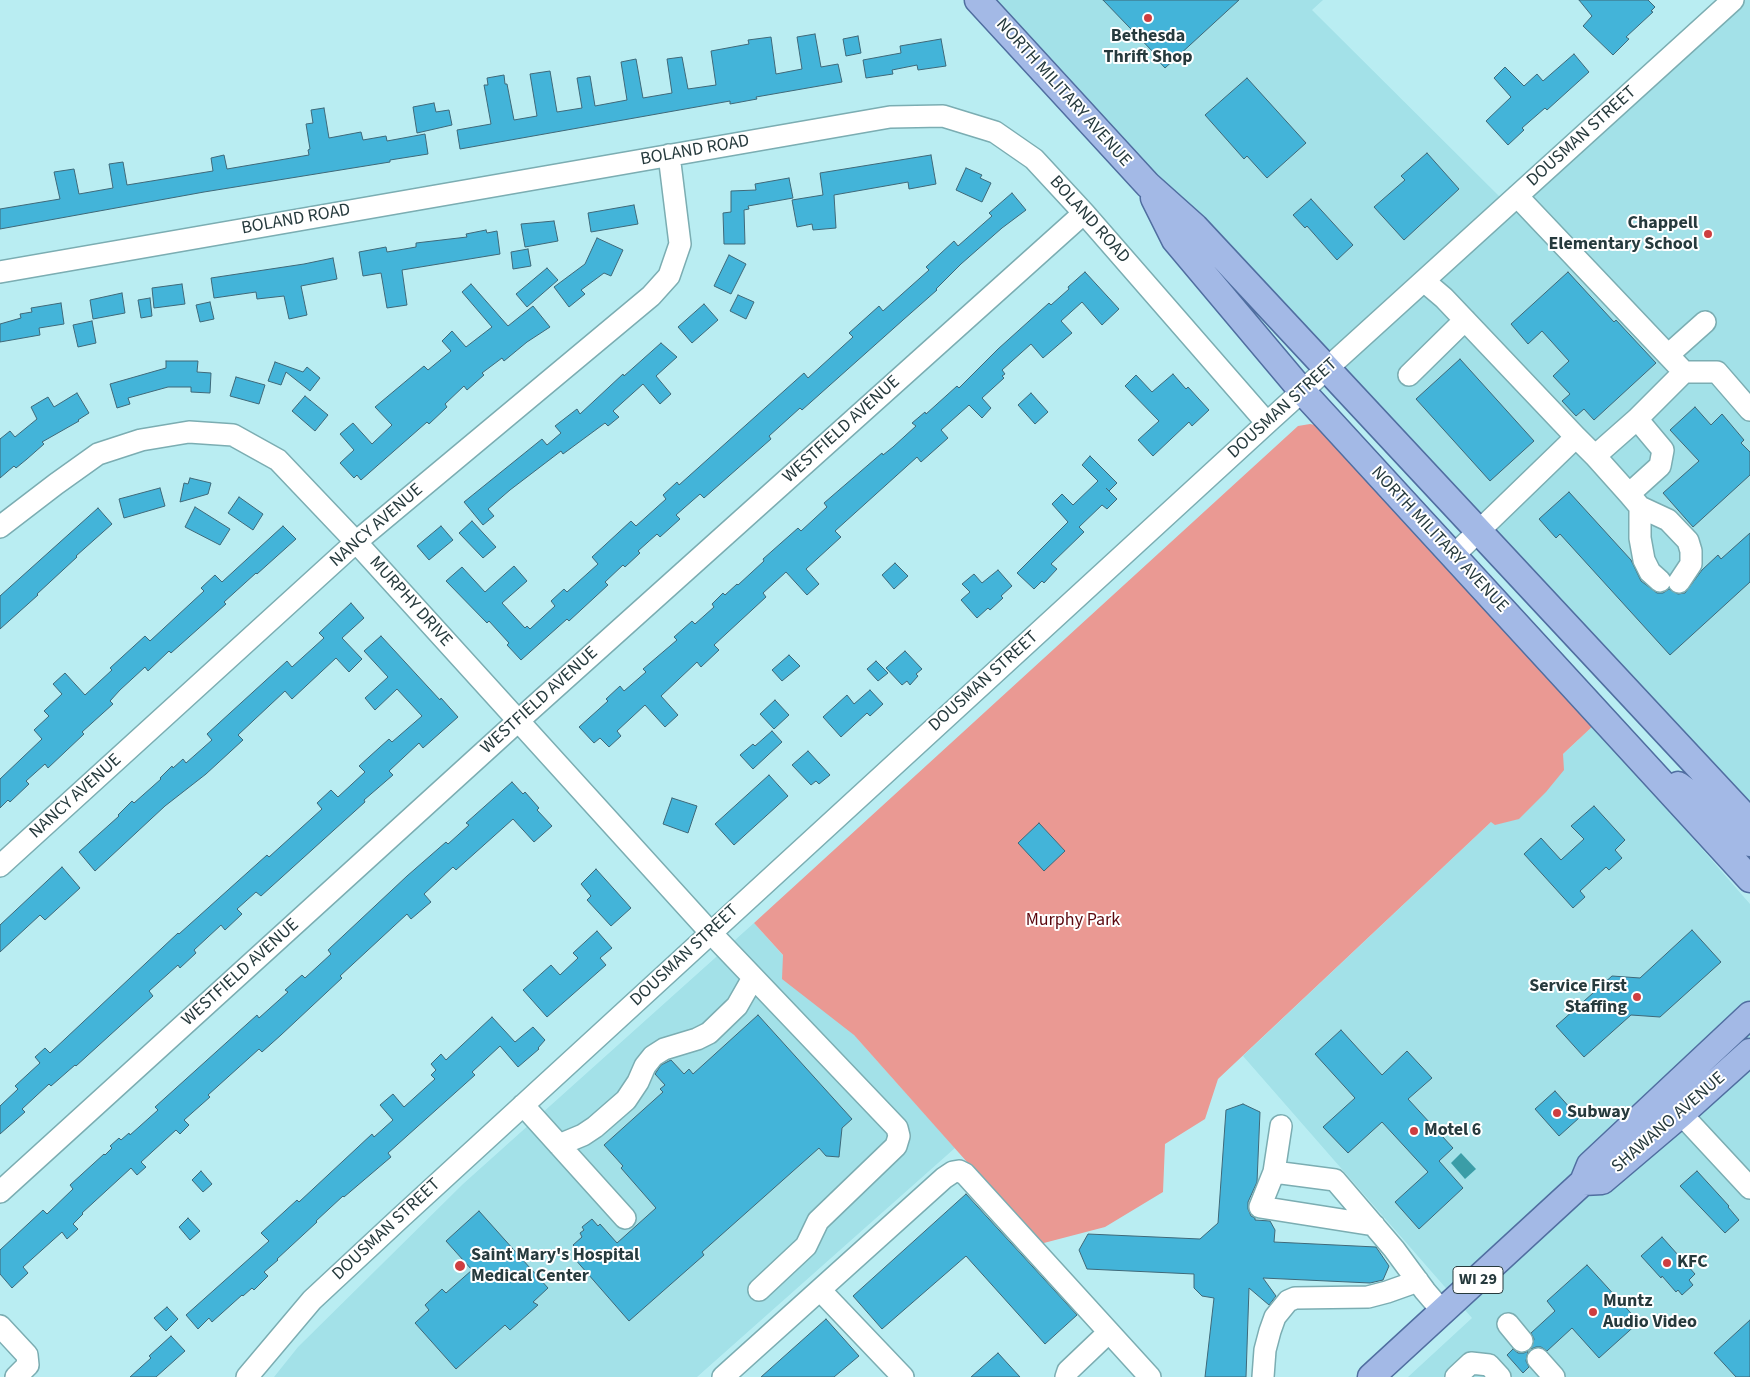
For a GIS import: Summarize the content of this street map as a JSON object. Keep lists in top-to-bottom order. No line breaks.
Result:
{"streets":{"main road":["NORTH MILITARY AVENUE","SHAWANO AVENUE","WI 29"],"street":["DOUSMAN STREET","BOLAND ROAD","WESTFIELD AVENUE","NANCY AVENUE","MURPHY DRIVE"]},"crossings":[["NORTH MILITARY AVENUE","DOUSMAN STREET"],["DOUSMAN STREET","BOLAND ROAD"],["DOUSMAN STREET","MURPHY DRIVE"],["BOLAND ROAD","WESTFIELD AVENUE"],["BOLAND ROAD","NANCY AVENUE"],["WESTFIELD AVENUE","MURPHY DRIVE"],["NANCY AVENUE","MURPHY DRIVE"]],"parks":["Murphy Park"],"places":["Bethesda Thrift Shop","Chappell Elementary School","Service First Staffing","Subway","Motel 6","KFC","Saint Mary's Hospital Medical Center","Muntz Audio Video"]}
